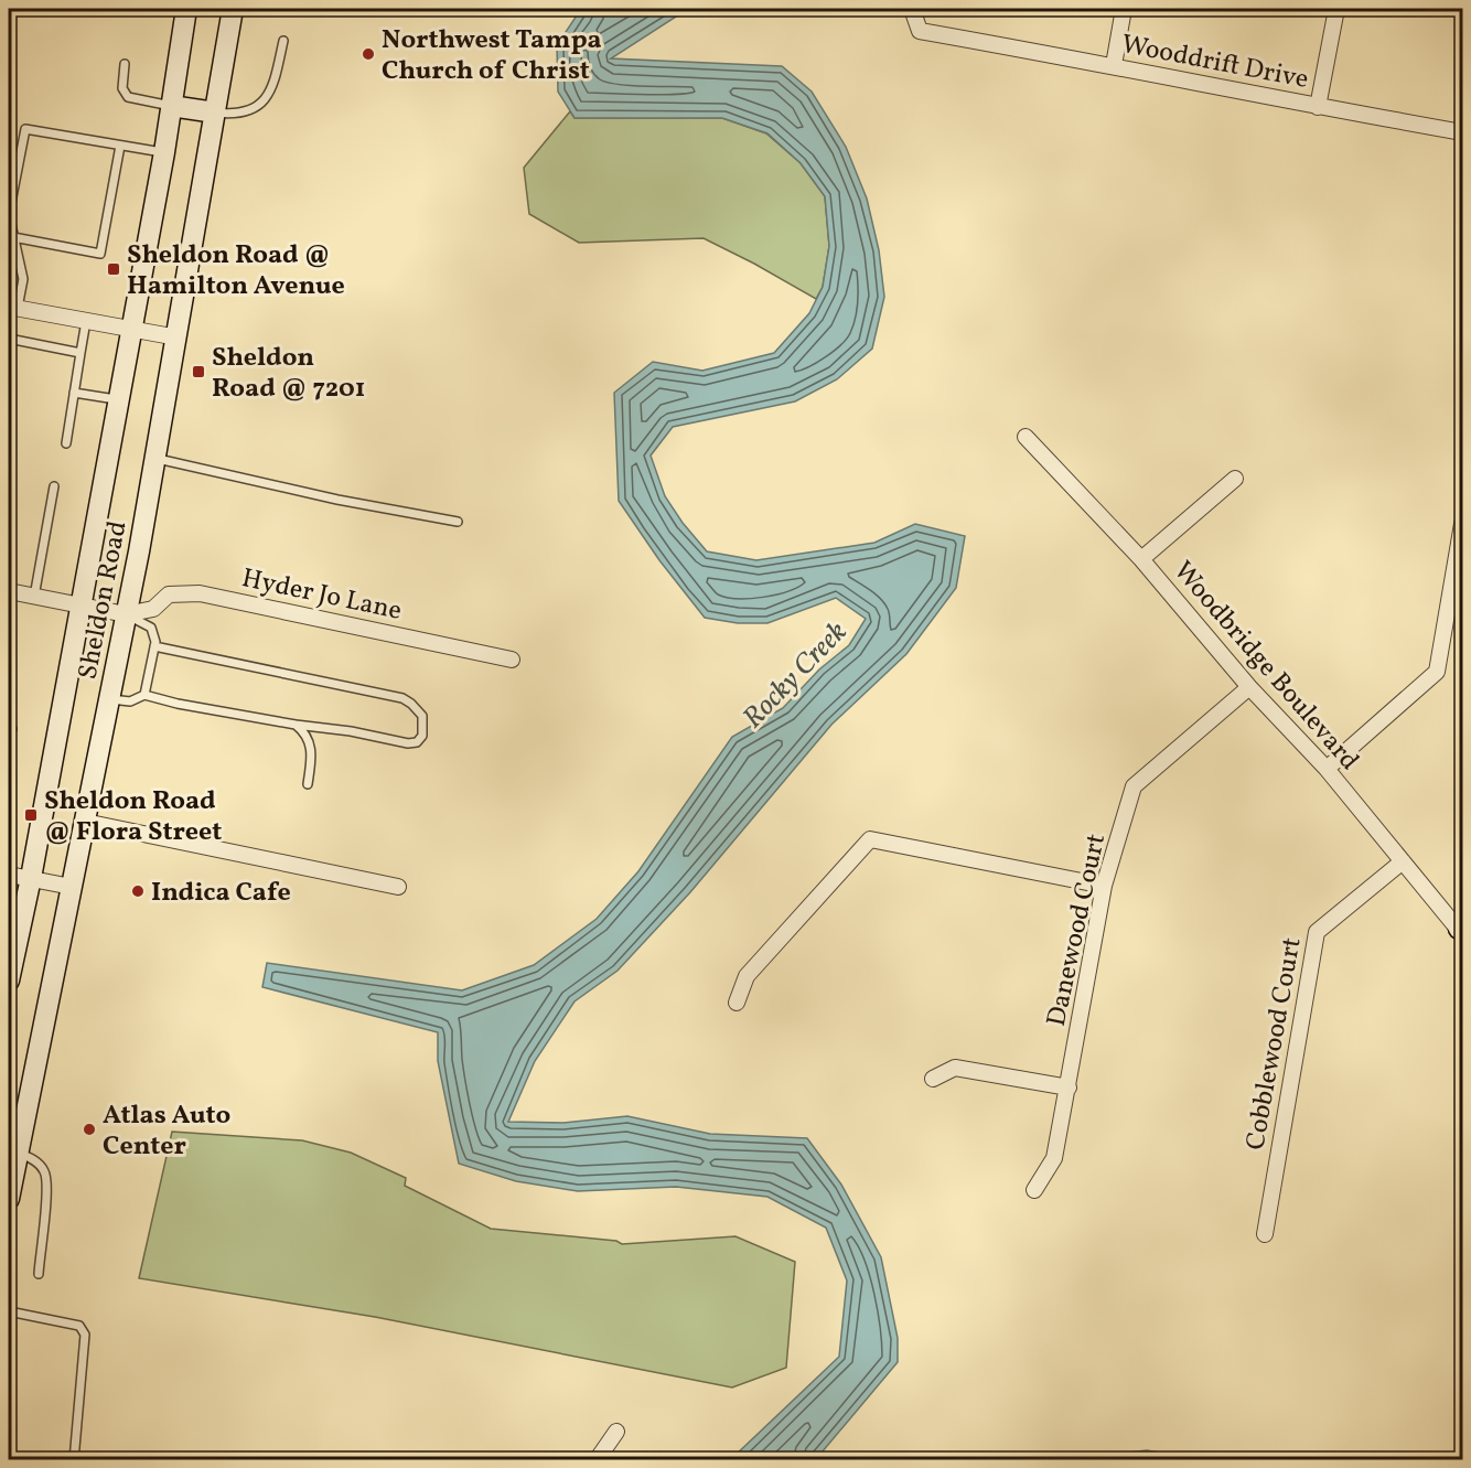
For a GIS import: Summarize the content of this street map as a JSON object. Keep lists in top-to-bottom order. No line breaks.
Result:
{"streets":{"main road":["Sheldon Road"],"street":["Wooddrift Drive","Hyder Jo Lane","Woodbridge Boulevard","Danewood Court","Cobblewood Court"]},"crossings":[["Hyder Jo Lane","Sheldon Road"],["Woodbridge Boulevard","Danewood Court"],["Woodbridge Boulevard","Cobblewood Court"]],"water":["Rocky Creek"],"places":{"other":["Northwest Tampa Church of Christ","Indica Cafe","Atlas Auto Center"],"transit":["Sheldon Road @ Hamilton Avenue","Sheldon Road @ 7201","Sheldon Road @ Flora Street"]}}
